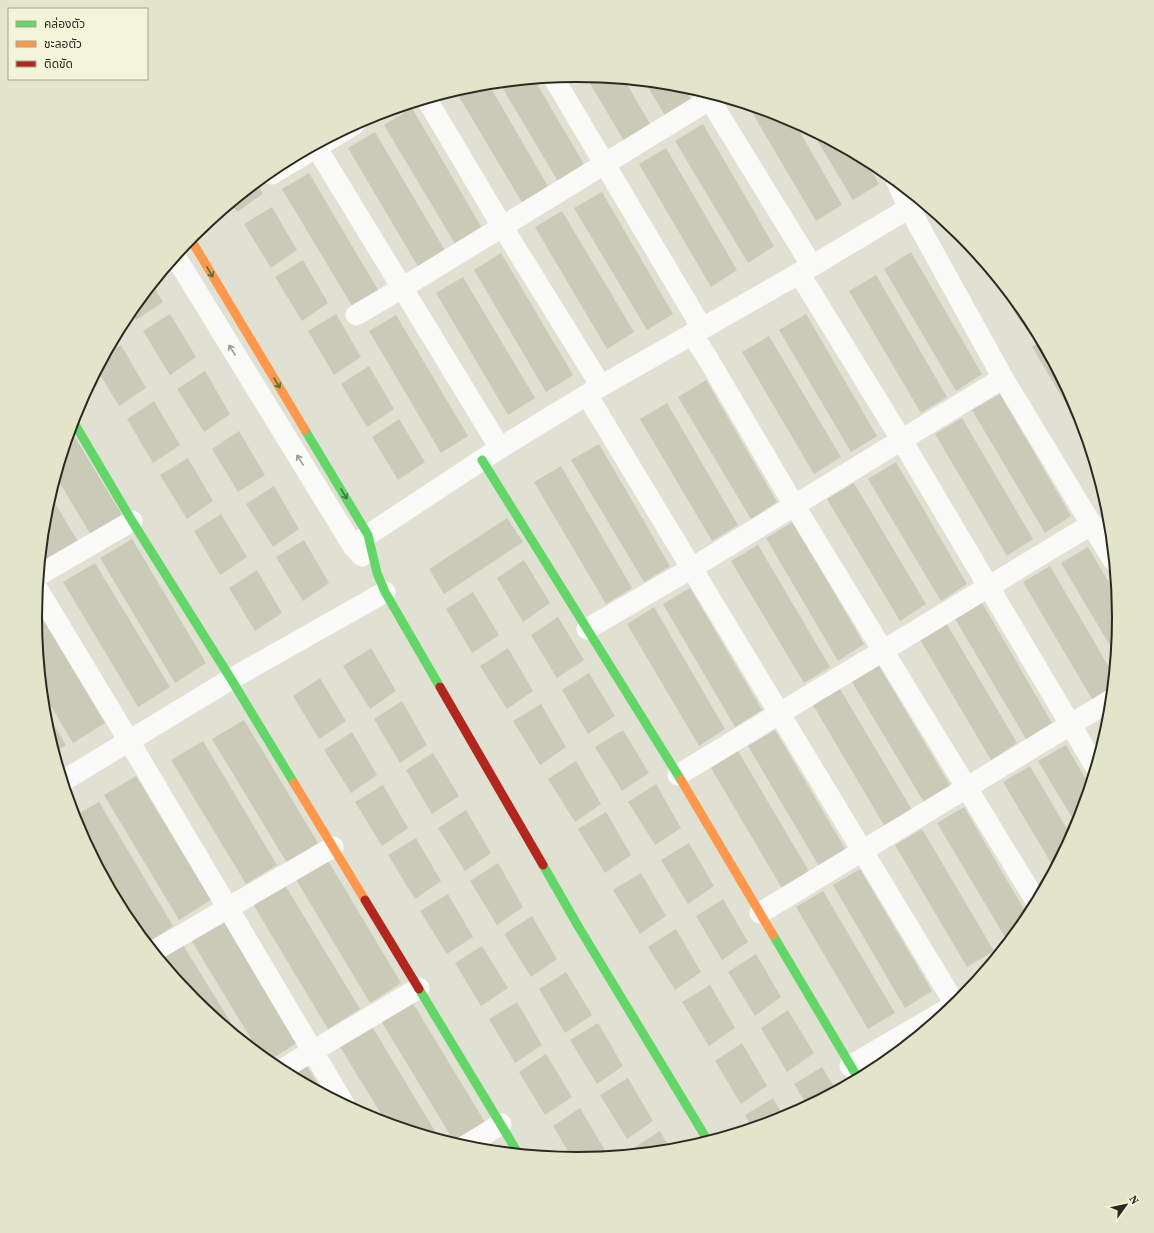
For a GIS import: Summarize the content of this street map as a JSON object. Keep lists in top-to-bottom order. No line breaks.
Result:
{"legend":["คล่องตัว","ชะลอตัว","ติดขัด"],"north":"top right"}
